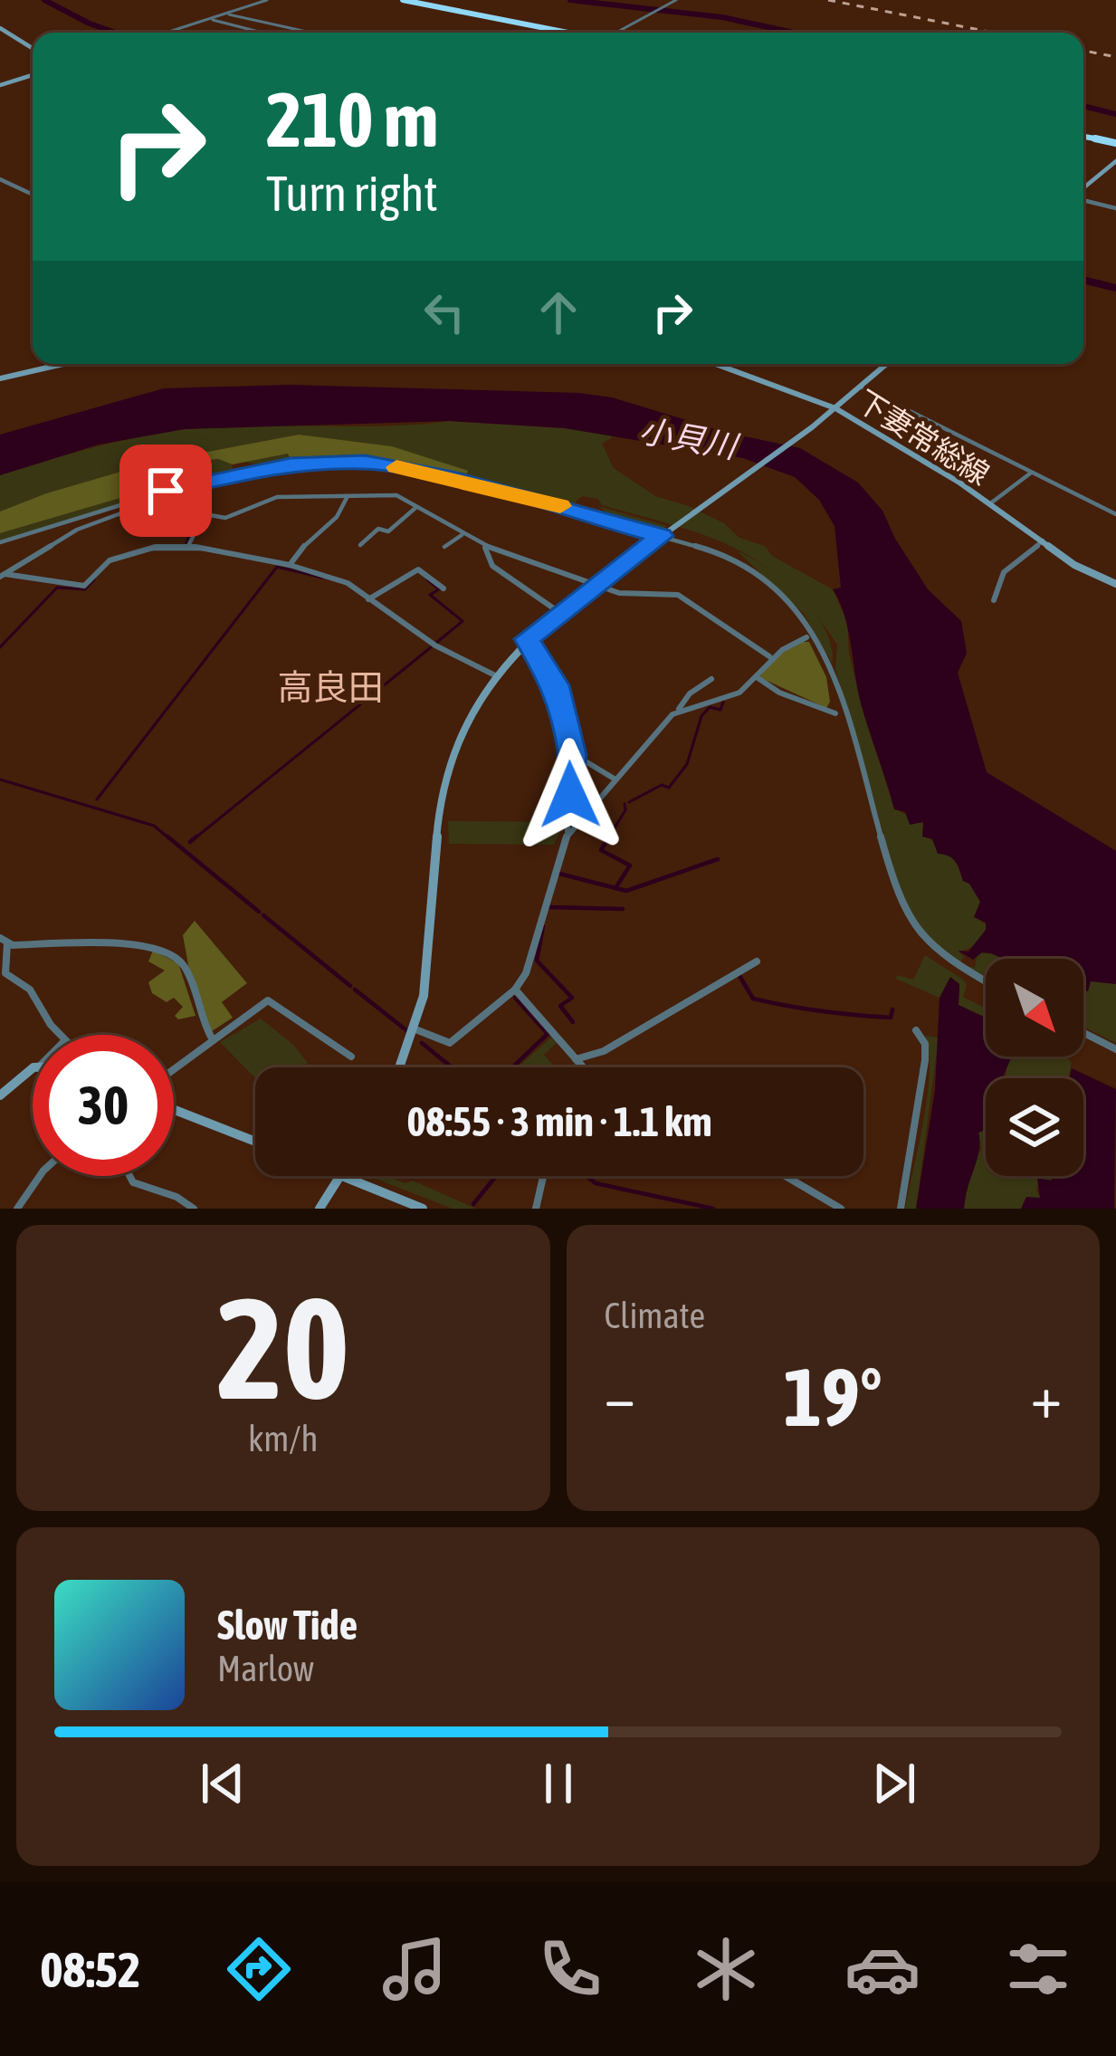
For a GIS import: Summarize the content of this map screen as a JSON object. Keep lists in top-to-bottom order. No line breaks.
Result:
{"streets":{"street":["下妻常総線"]},"districts":["高良田"],"water":["小貝川"],"north":"bottom right","page":{"turn":["210 m","Turn right"],"limit":"30","trip":"08:55 · 3 min · 1.1 km","tile":[["20","km/h"],"Climate"],"heat":["−","19°","+"],"song":["Slow Tide","Marlow"],"tabs":"08:52"}}
